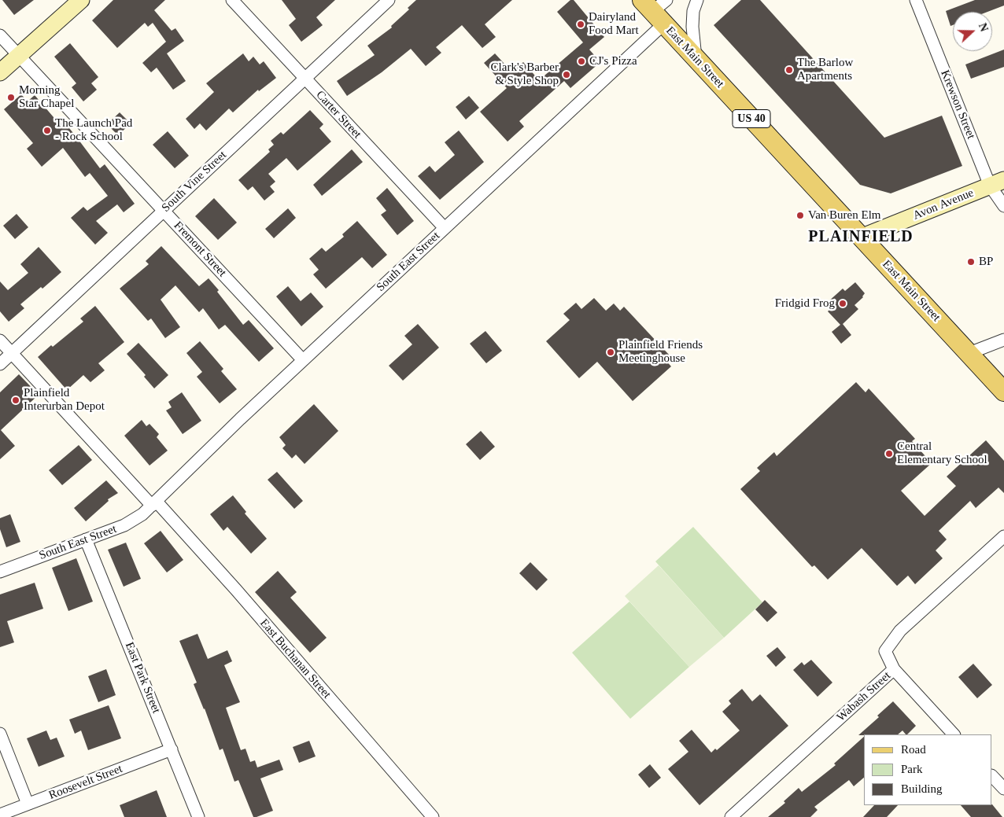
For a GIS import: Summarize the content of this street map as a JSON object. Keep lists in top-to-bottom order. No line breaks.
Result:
{"streets":{"main road":["East Main Street","US 40","Avon Avenue"],"street":["Krewson Street","Carter Street","South Vine Street","Fremont Street","South East Street","East Buchanan Street","East Park Street","Wabash Street","Roosevelt Street"]},"crossings":[["East Main Street","Avon Avenue"],["East Main Street","South East Street"],["Krewson Street","Avon Avenue"],["Carter Street","South Vine Street"],["Carter Street","South East Street"],["South Vine Street","Fremont Street"],["South Vine Street","East Buchanan Street"],["Fremont Street","South East Street"],["South East Street","East Buchanan Street"],["South East Street","East Park Street"],["East Park Street","Roosevelt Street"]],"districts":["PLAINFIELD"],"places":["Dairyland Food Mart","CJ's Pizza","The Barlow Apartments","Clark's Barber & Style Shop","Morning Star Chapel","The Launch Pad - Rock School","Van Buren Elm","BP","Fridgid Frog","Plainfield Friends Meetinghouse","Plainfield Interurban Depot","Central Elementary School"],"legend":["Road","Park","Building"],"north":"right"}
